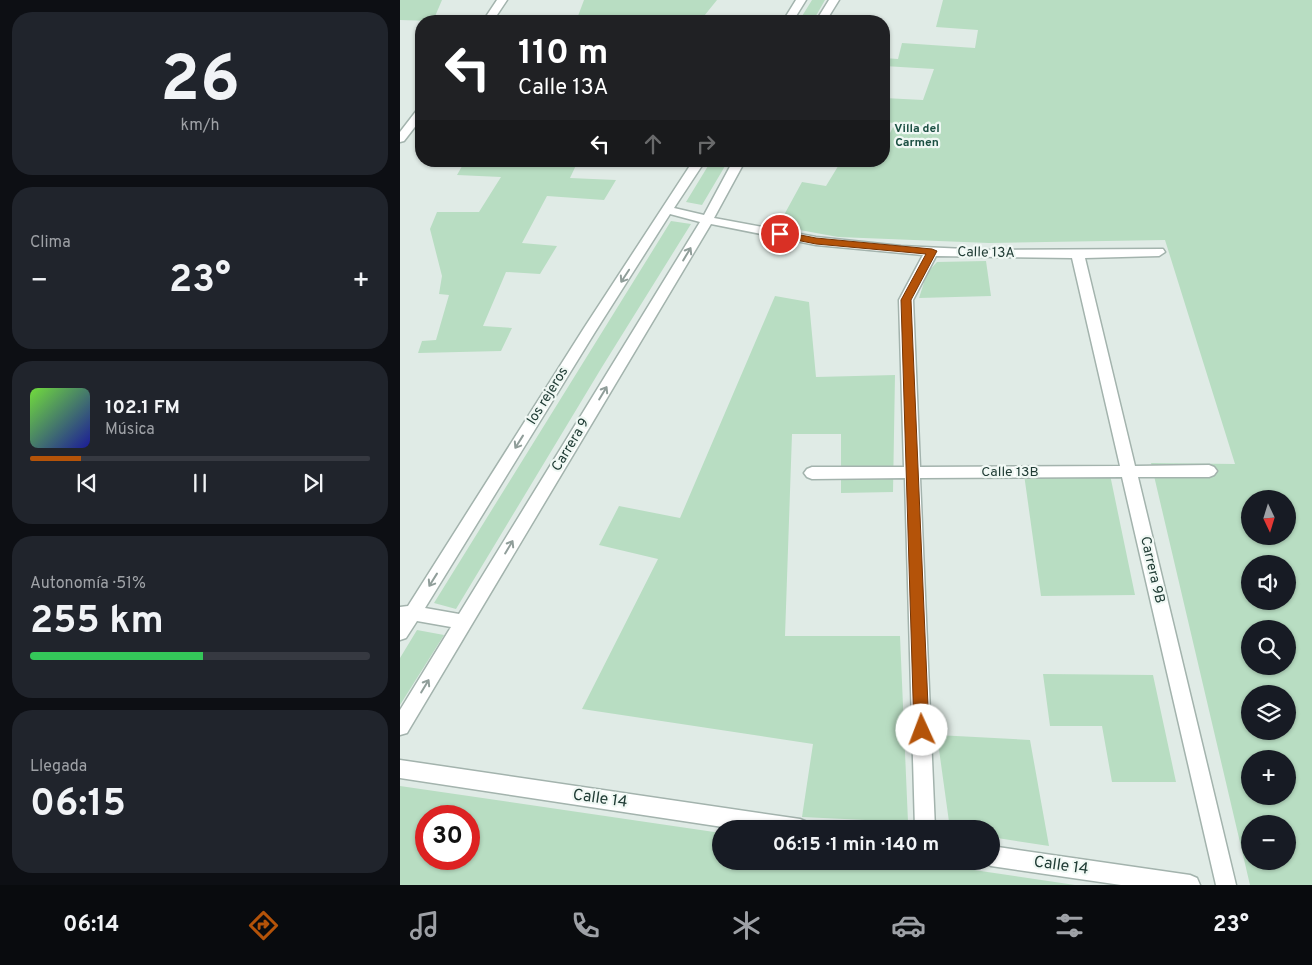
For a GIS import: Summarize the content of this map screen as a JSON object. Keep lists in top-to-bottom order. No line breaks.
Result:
{"streets":{"street":["Calle 13A","los rejeros","Carrera 9","Calle 13B","Carrera 9B","Calle 14"]},"crossings":[["Calle 13A","los rejeros"],["Calle 13A","Carrera 9"],["Calle 13A","Carrera 9B"],["Calle 13B","Carrera 9B"]],"one_way":["los rejeros","Carrera 9"],"districts":["Villa del Carmen"],"north":"bottom","page":{"tile":[["26","km/h"],"Clima",["Autonomía · 51%","255 km"],["Llegada","06:15"]],"turn":["110 m","Calle 13A"],"heat":["−","23°","+"],"song":["102.1 FM","Música"],"map_buttons":["+","−"],"limit":"30","trip":"06:15 · 1 min · 140 m","tabs":["06:14","23°"]}}
